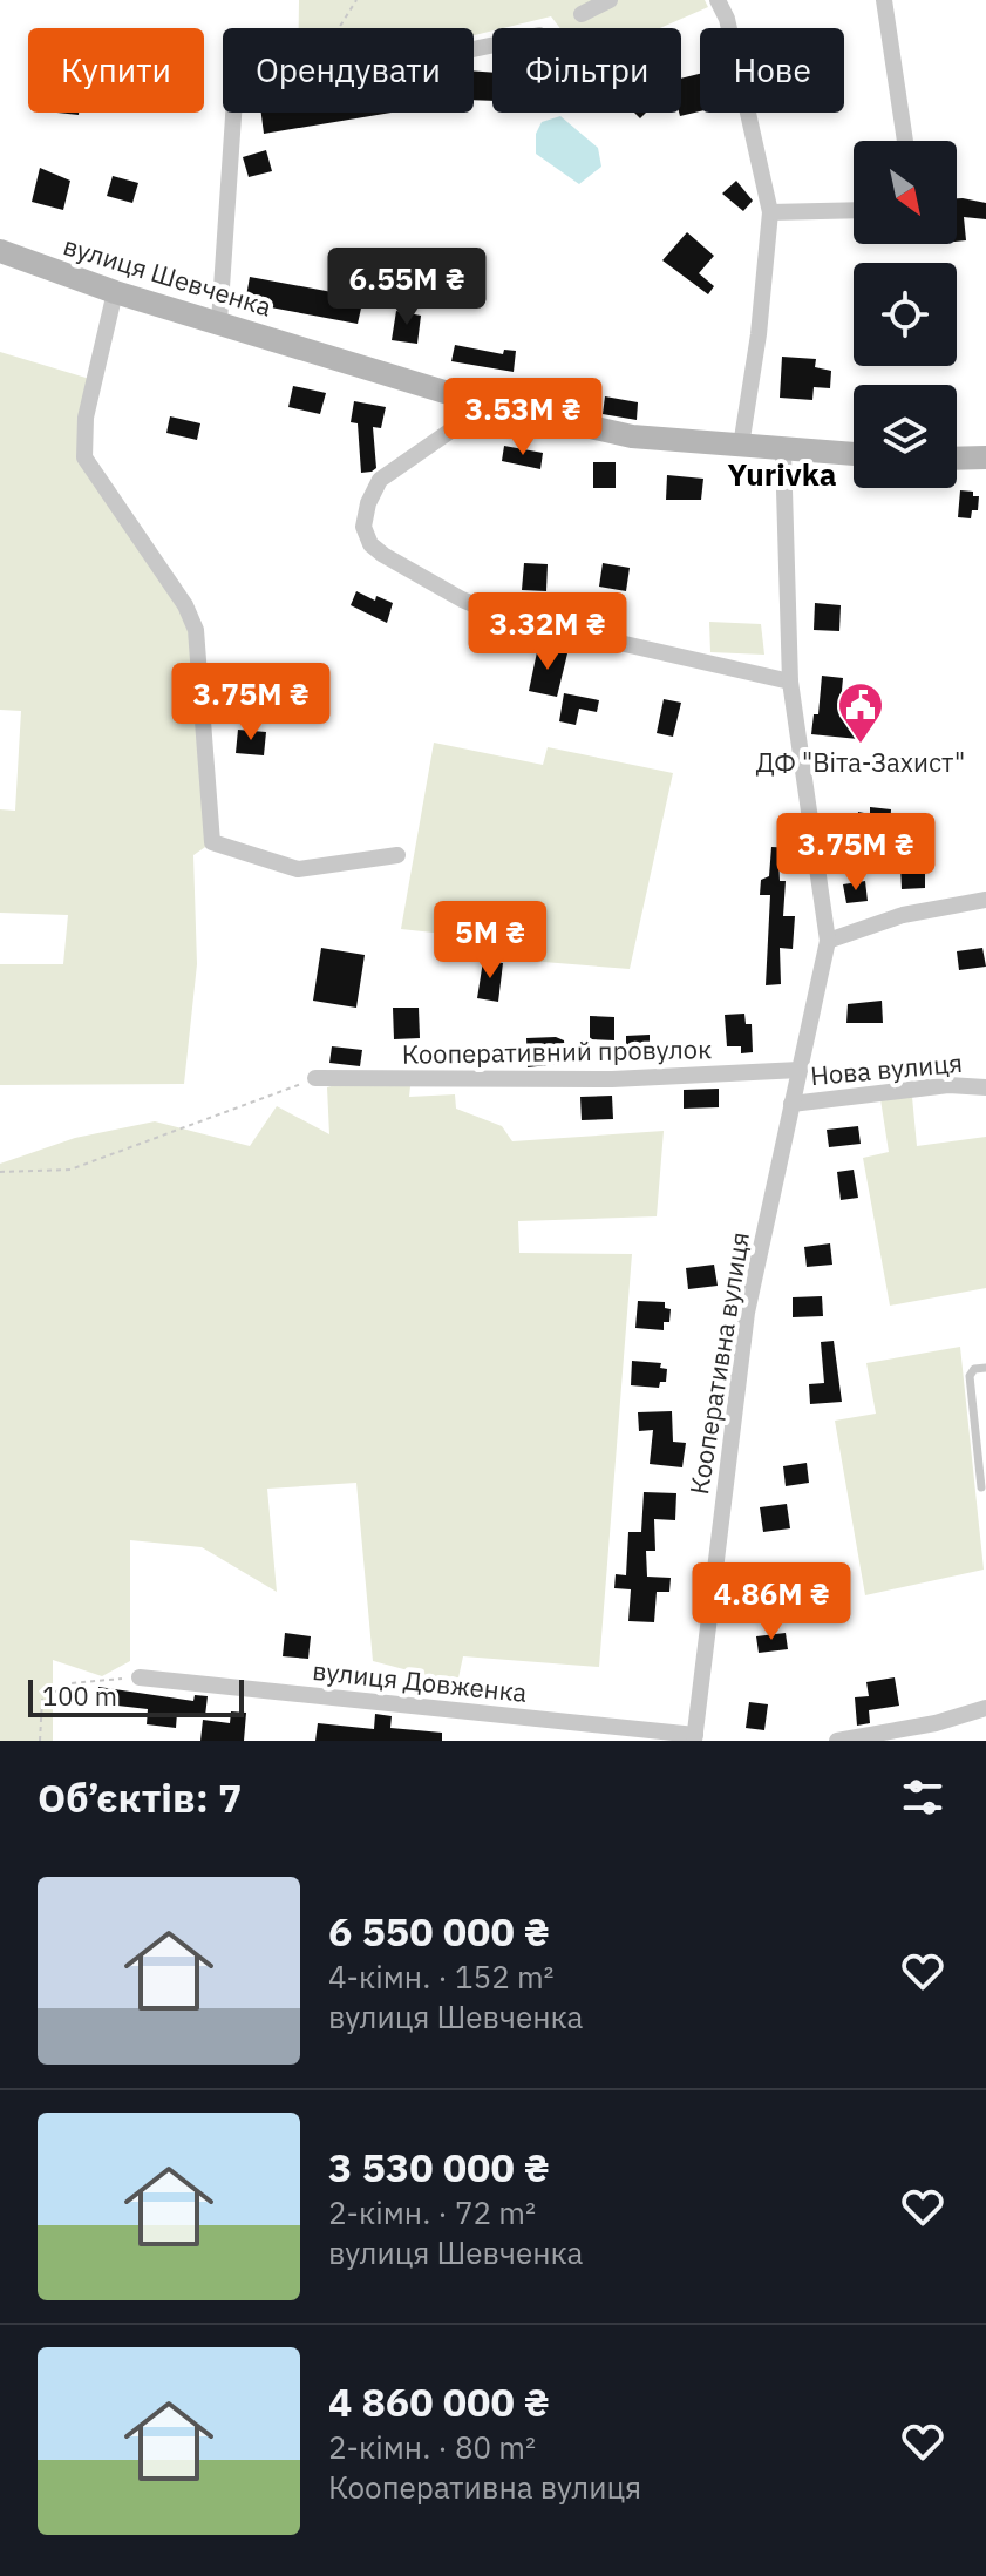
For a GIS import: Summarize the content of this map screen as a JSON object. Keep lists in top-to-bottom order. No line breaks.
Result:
{"streets":{"street":["вулиця Шевченка","Кооперативний провулок","Нова вулиця","Кооперативна вулиця","вулиця Довженка"]},"crossings":[["вулиця Шевченка","Кооперативна вулиця"],["Кооперативний провулок","Кооперативна вулиця"],["Нова вулиця","Кооперативна вулиця"],["Кооперативна вулиця","вулиця Довженка"]],"districts":["Yurivka"],"places":{"public building":["ДФ \"Віта-Захист\""]},"scale_bar":"100 m","north":"bottom right","page":{"chip":["Купити","Орендувати","Фільтри","Нове"],"price":["6.55M ₴","3.53M ₴","3.32M ₴","3.75M ₴","3.75M ₴","5M ₴","4.86M ₴"],"scale":"100 m","heading":"Об’єктів: 7","list":[{"name":"6 550 000 ₴","note":"4-кімн. · 152 m² · вулиця Шевченка"},{"name":"3 530 000 ₴","note":"2-кімн. · 72 m² · вулиця Шевченка"},{"name":"4 860 000 ₴","note":"2-кімн. · 80 m² · Кооперативна вулиця"}]}}
